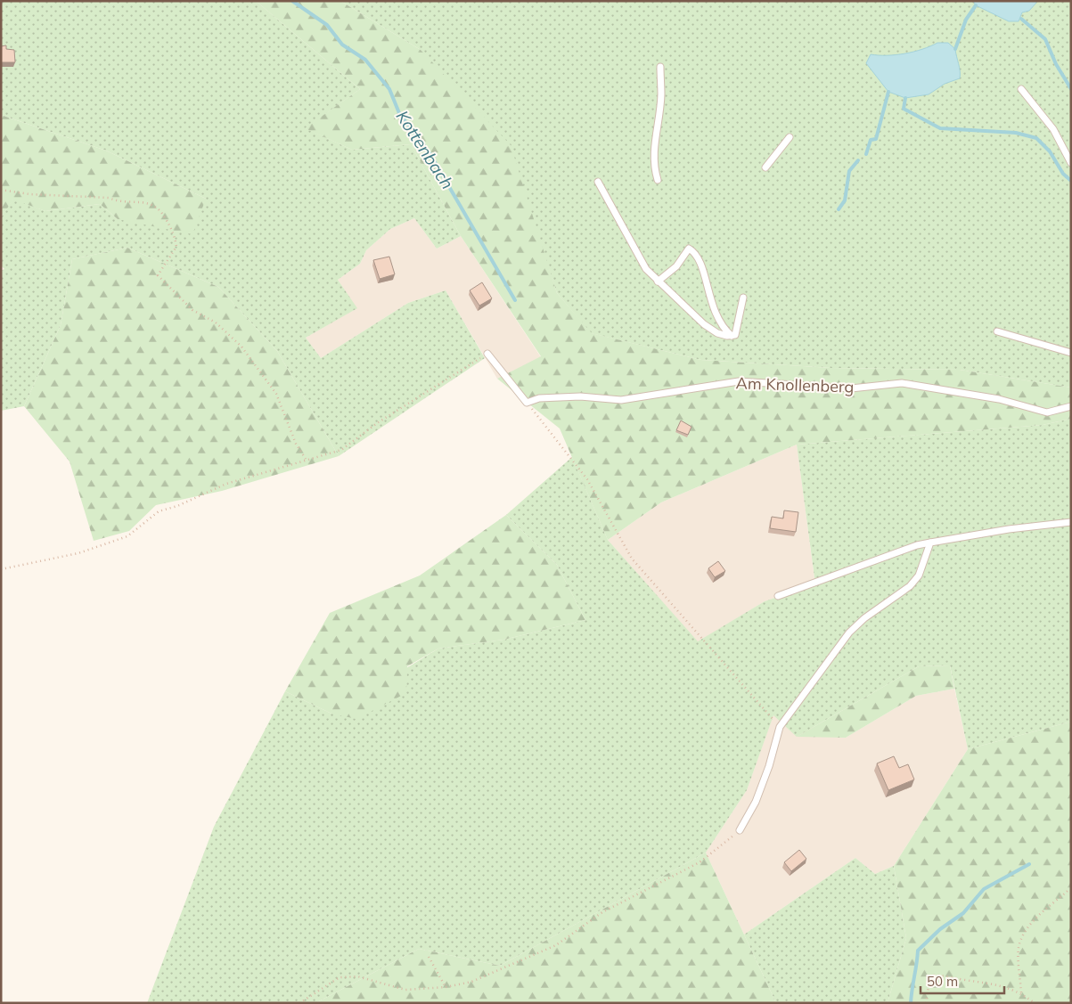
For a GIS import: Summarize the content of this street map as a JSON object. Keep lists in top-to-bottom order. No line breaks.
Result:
{"streets":{"lane":["Am Knollenberg"]},"water":["Kottenbach"],"scale_bar":"50 m"}
